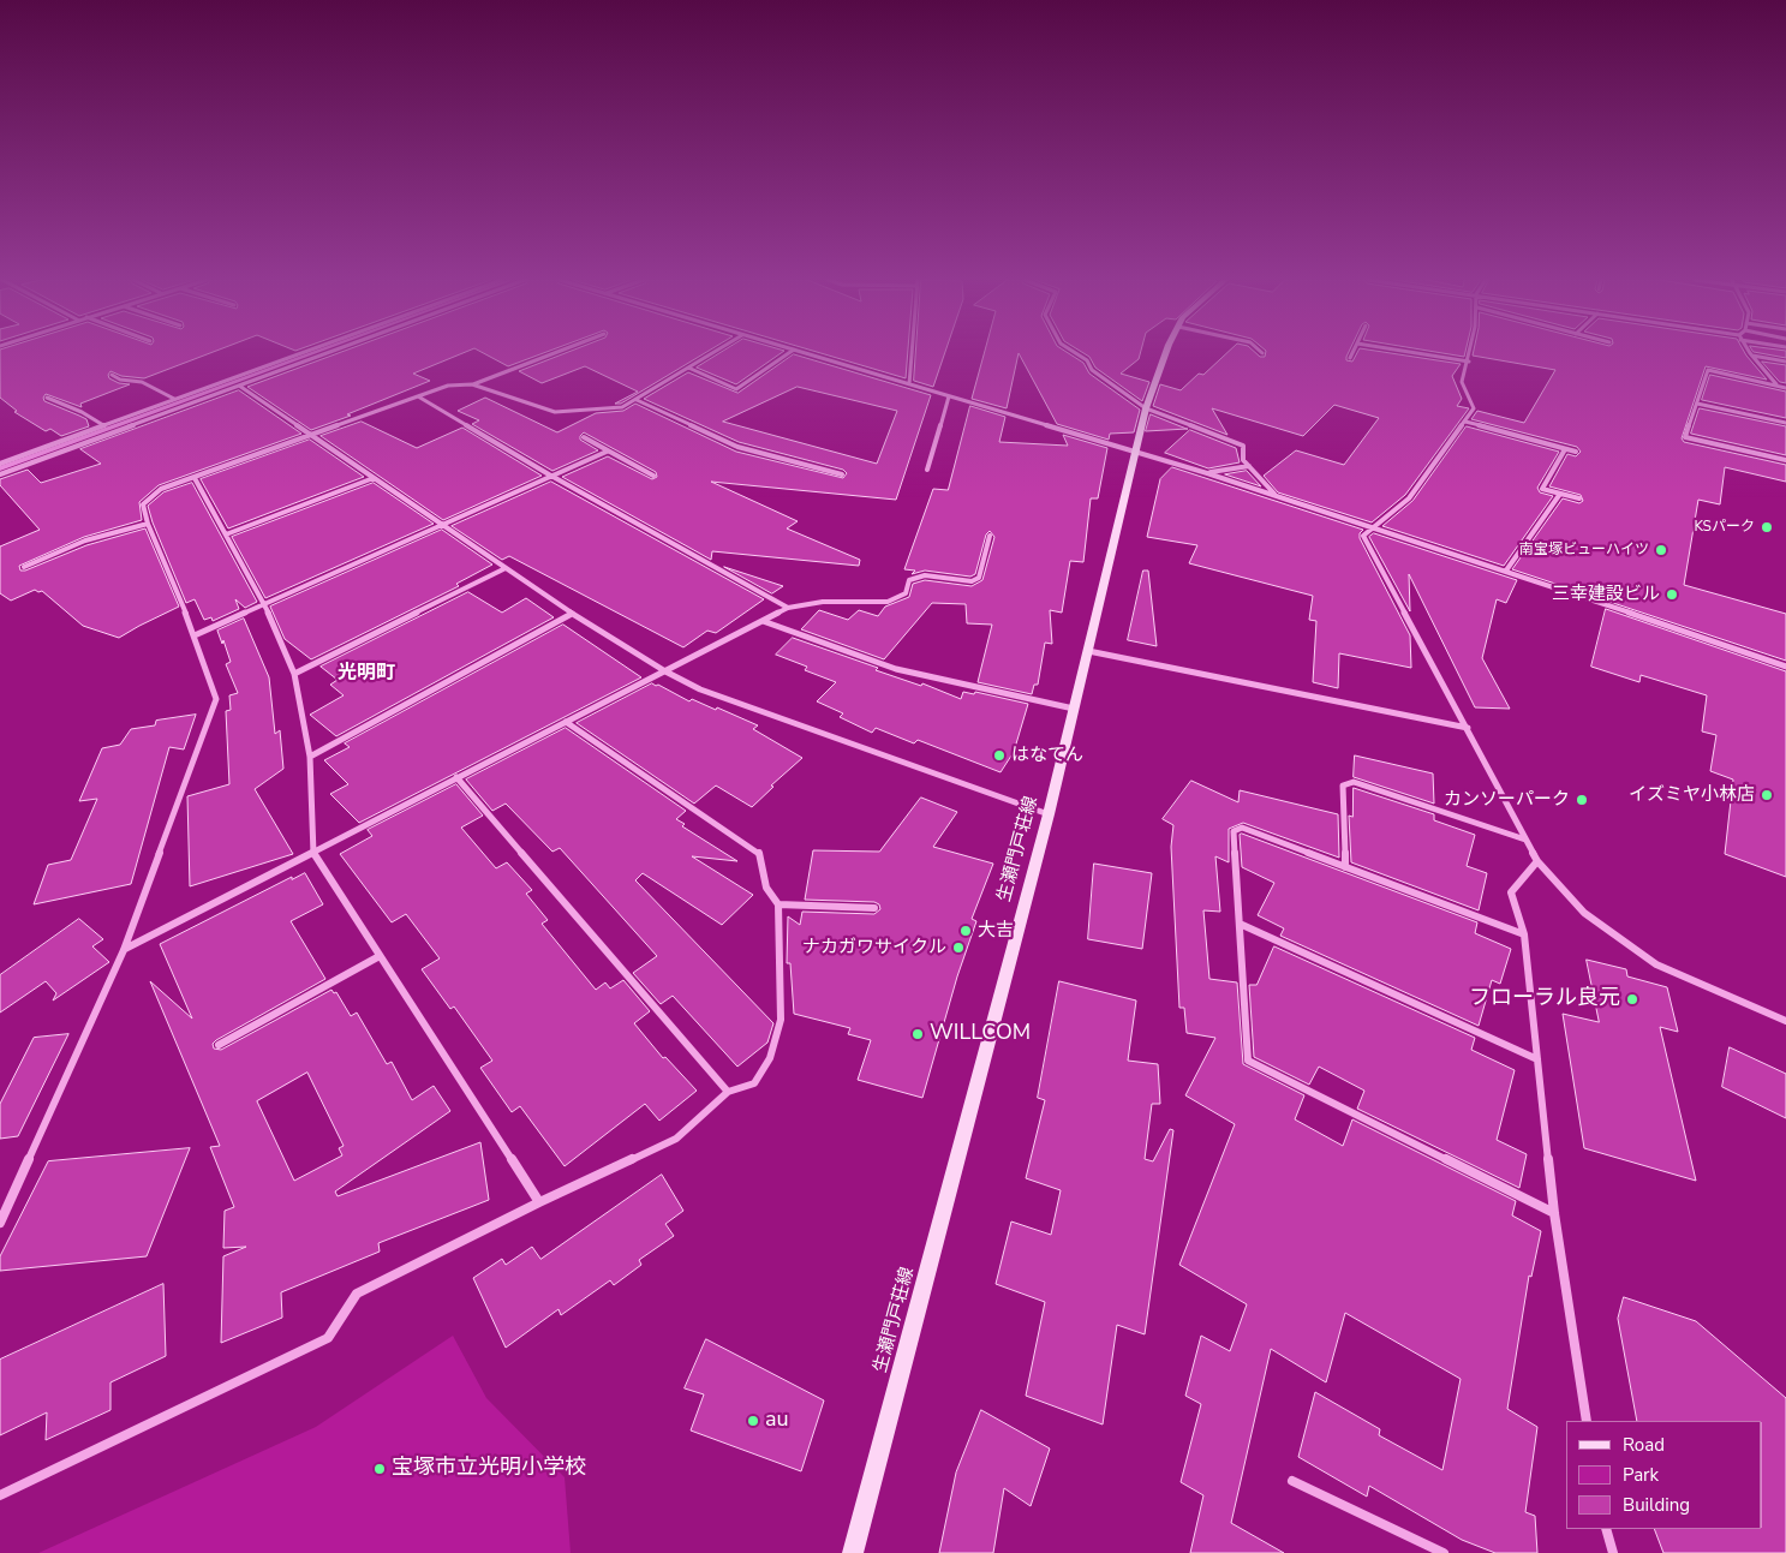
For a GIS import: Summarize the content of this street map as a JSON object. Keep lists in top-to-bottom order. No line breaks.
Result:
{"streets":{"main road":["生瀬門戸荘線"]},"districts":["光明町"],"places":["KSパーク","南宝塚ビューハイツ","三幸建設ビル","はなてん","イズミヤ小林店","カンソーパーク","大吉","ナカガワサイクル","フローラル良元","WILLCOM","au","宝塚市立光明小学校"],"legend":["Road","Park","Building"]}
